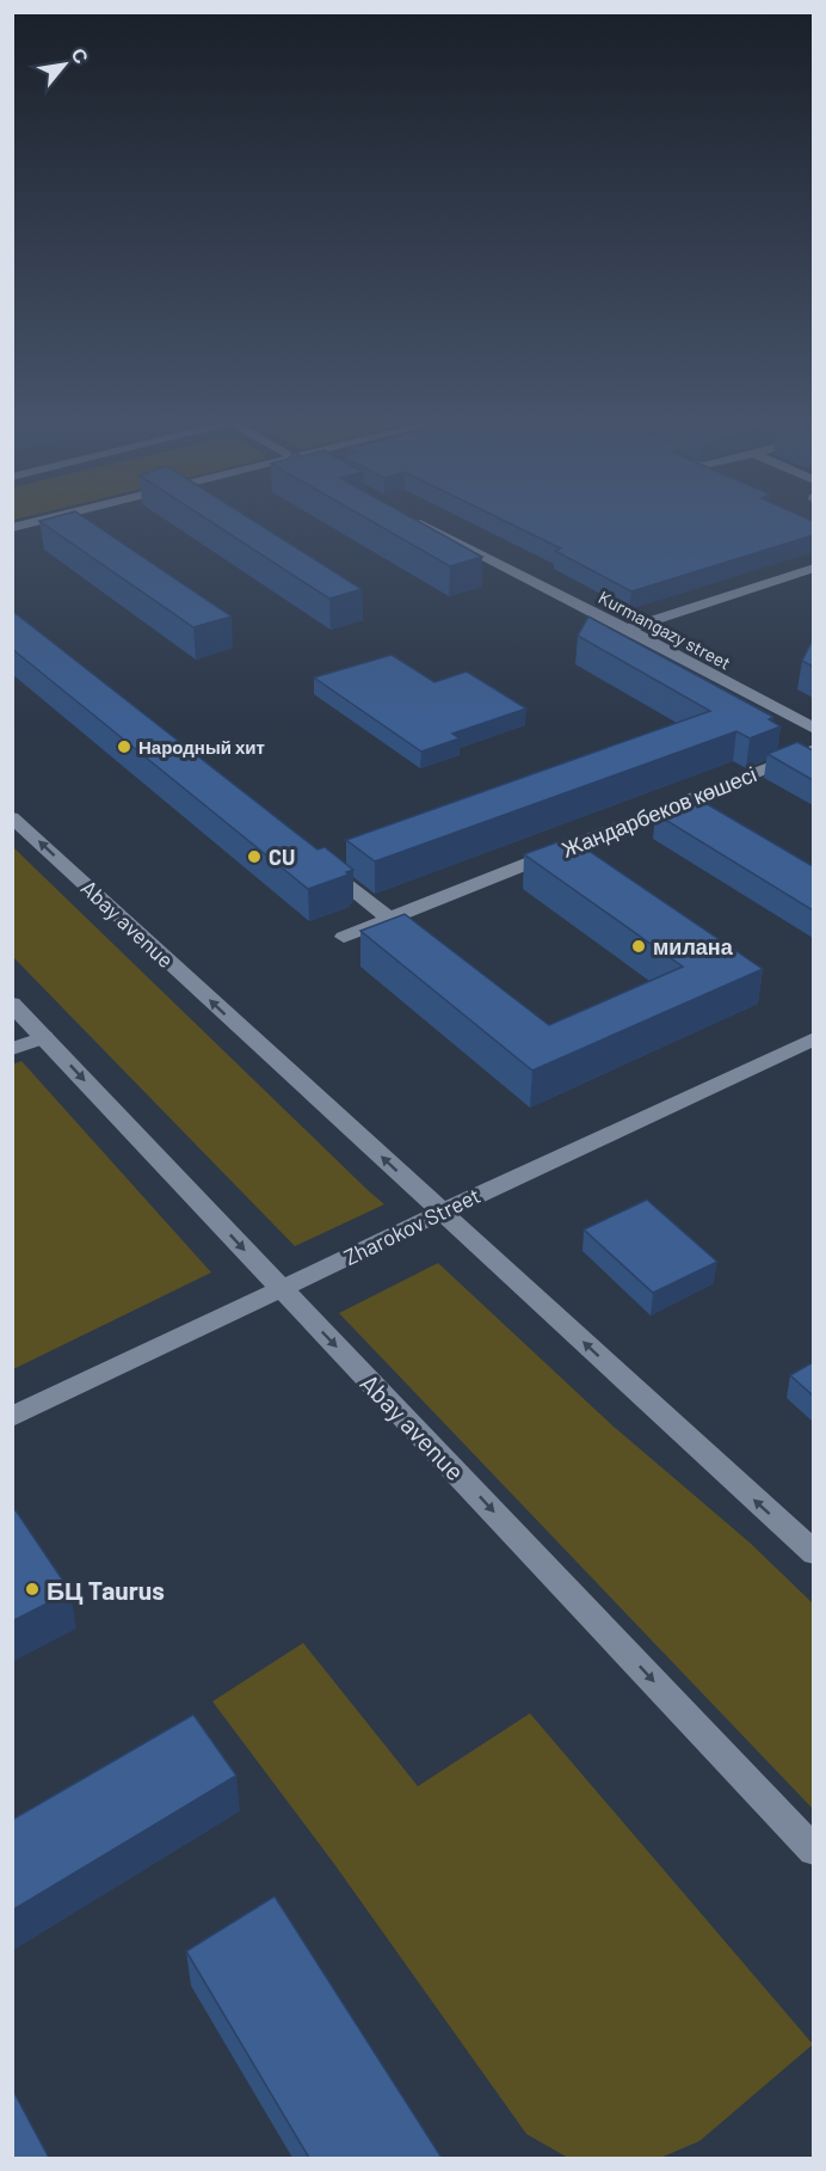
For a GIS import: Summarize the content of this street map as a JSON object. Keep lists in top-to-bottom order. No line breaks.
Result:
{"streets":{"street":["Kurmangazy street","Жандарбеков көшесі","Abay avenue","Zharokov Street"]},"crossings":[["Abay avenue","Zharokov Street"]],"places":["Народный хит","CU","милана","БЦ Taurus"],"north":"top right"}
